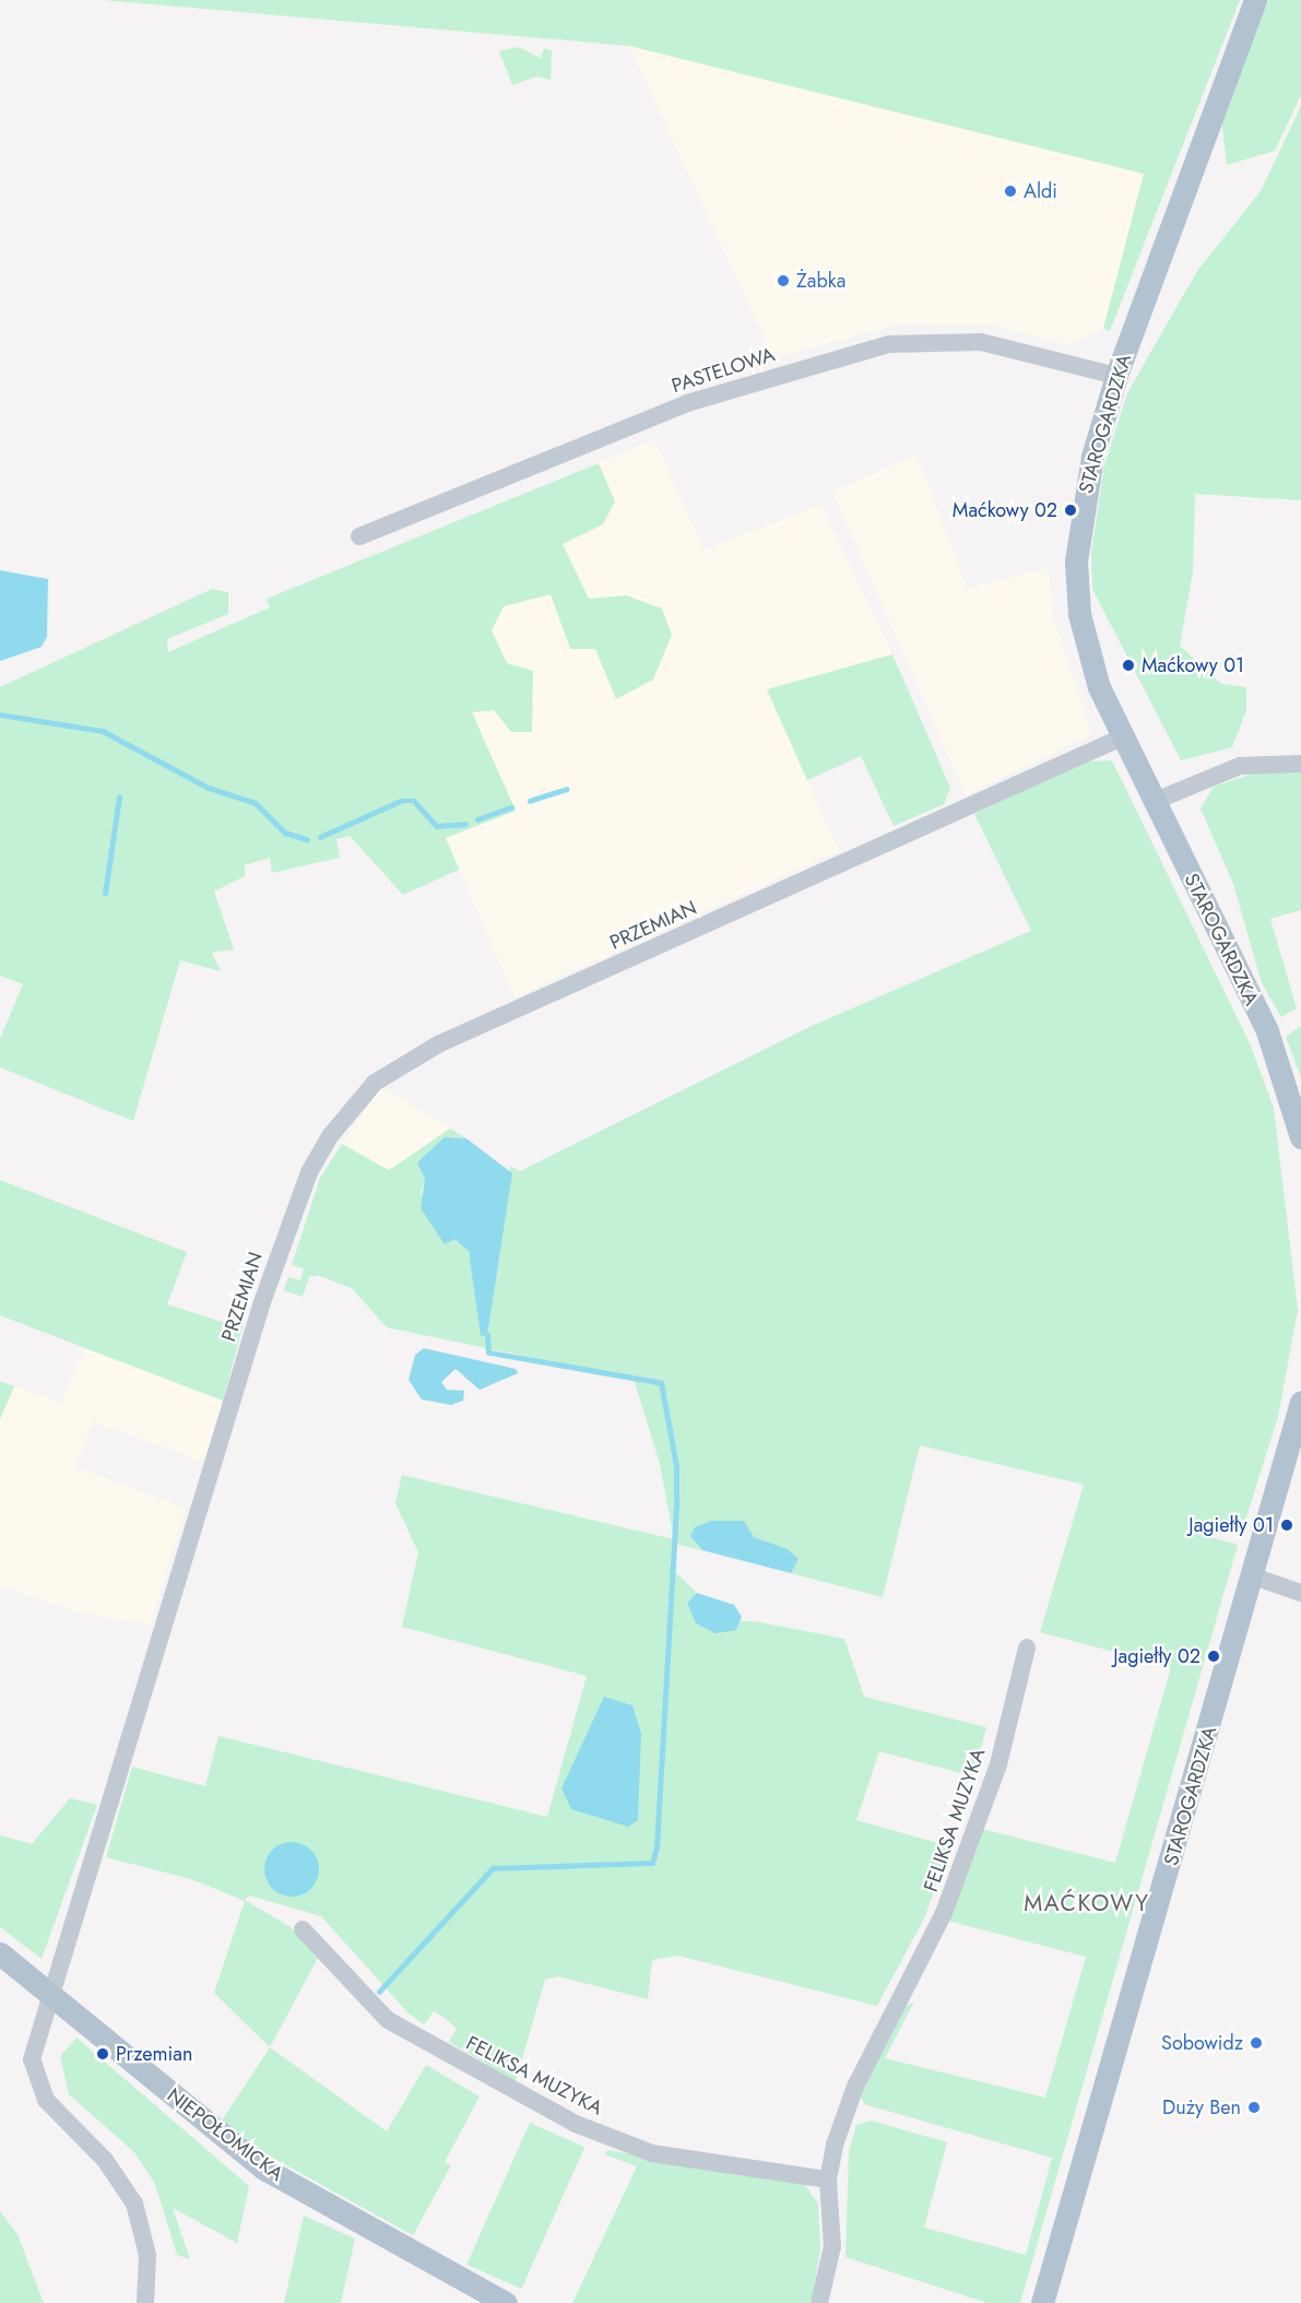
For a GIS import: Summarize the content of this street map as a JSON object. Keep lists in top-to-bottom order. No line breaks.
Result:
{"streets":{"main road":["STAROGARDZKA","NIEPOŁOMICKA"],"street":["PASTELOWA","PRZEMIAN","FELIKSA MUZYKA"]},"crossings":[["PASTELOWA","STAROGARDZKA"],["STAROGARDZKA","PRZEMIAN"],["PRZEMIAN","NIEPOŁOMICKA"]],"districts":["MAĆKOWY"],"places":["Aldi","Żabka","Maćkowy 02","Maćkowy 01","Jagiełły 01","Jagiełły 02","Sobowidz","Przemian","Duży Ben"]}
